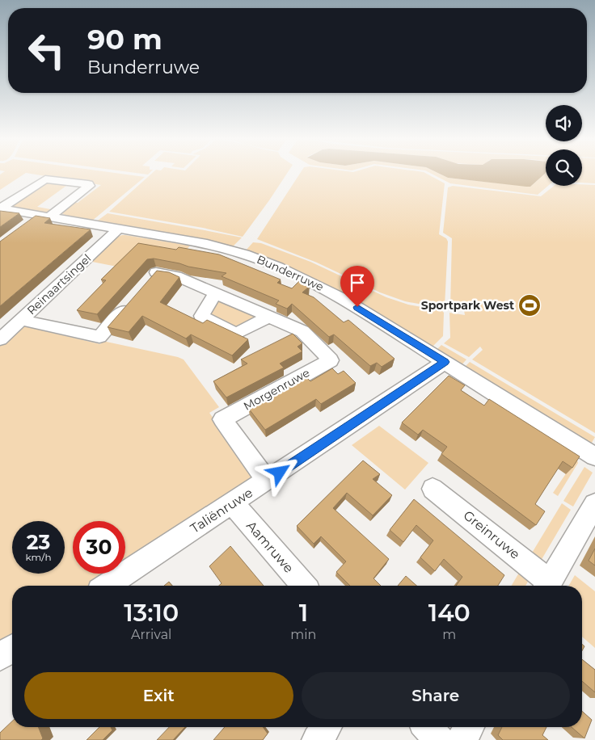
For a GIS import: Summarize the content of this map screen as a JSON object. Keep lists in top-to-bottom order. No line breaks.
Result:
{"streets":{"street":["Bunderruwe","Reinaartsingel","Morgenruwe","Taliënruwe","Greinruwe","Aamruwe"]},"crossings":[["Bunderruwe","Reinaartsingel"],["Bunderruwe","Taliënruwe"],["Morgenruwe","Taliënruwe"],["Taliënruwe","Aamruwe"]],"places":{"sports":["Sportpark West"]},"page":{"turn":["90 m","Bunderruwe"],"speed":"23 km/h","limit":"30","eta":["13:10","Arrival","1","min","140","m"],"buttons":["Exit","Share"]}}
